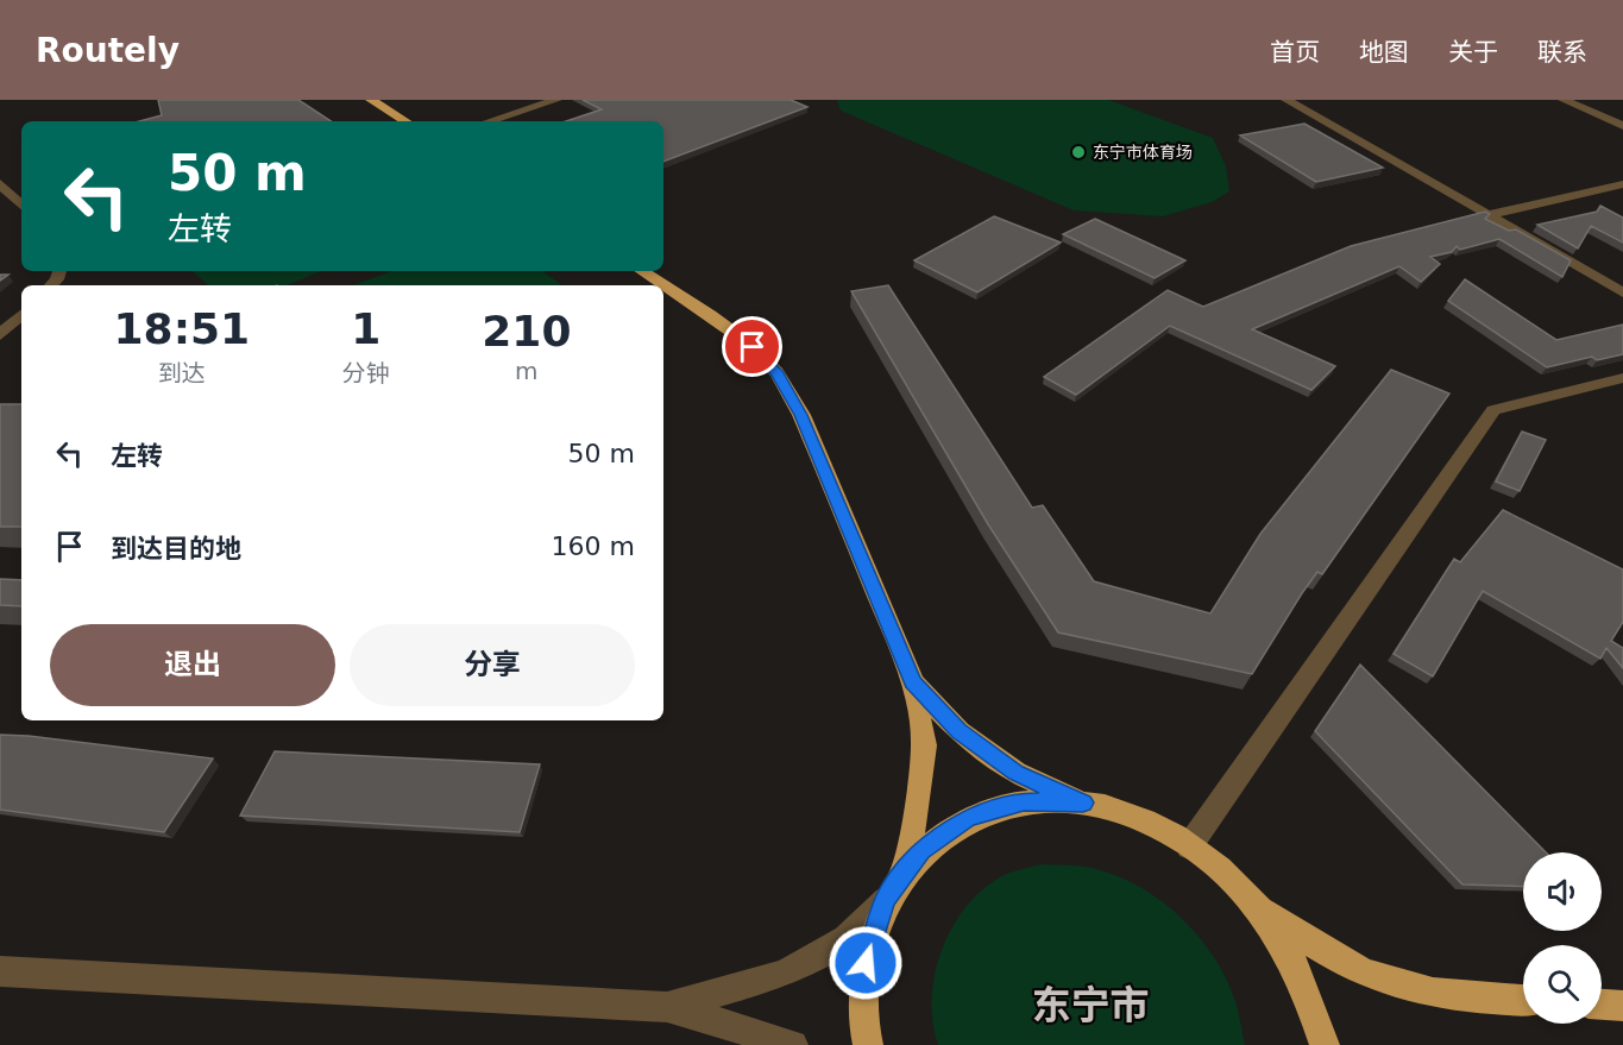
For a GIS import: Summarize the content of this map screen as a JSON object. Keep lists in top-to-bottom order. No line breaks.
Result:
{"districts":["东宁市"],"places":["东宁市体育场"],"page":{"header":"Routely","nav":["首页","地图","关于","联系"],"turn":["50 m","左转"],"eta":["18:51","到达","1","分钟","210","m"],"list":[{"name":"左转","value":"50 m"},{"name":"到达目的地","value":"160 m"}],"buttons":["退出","分享"]}}
